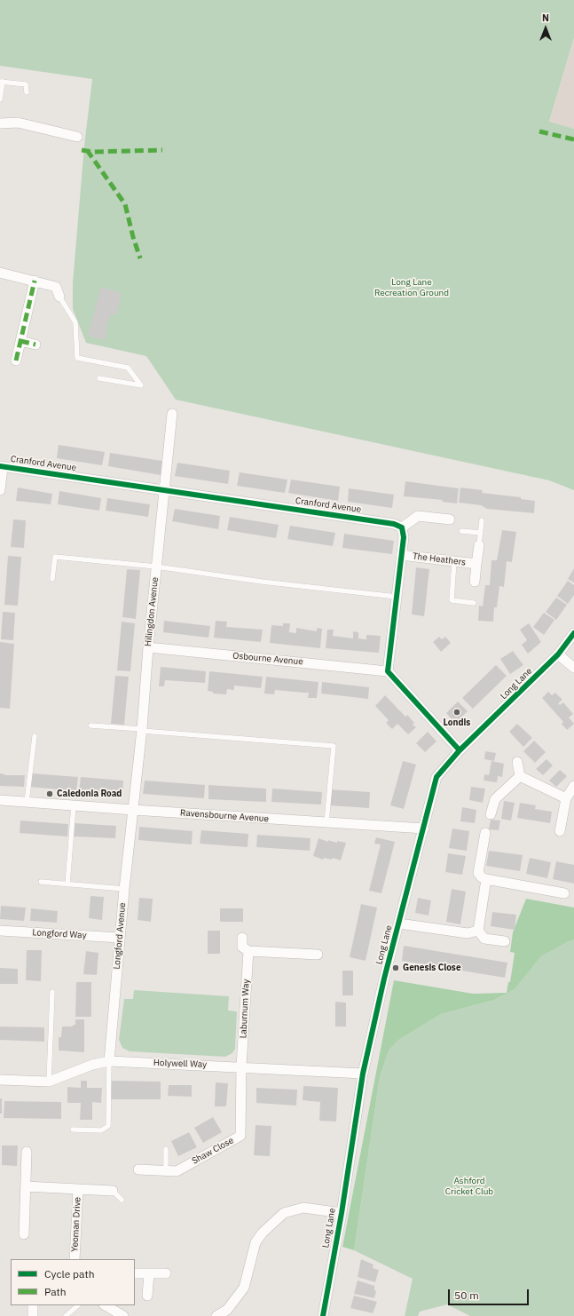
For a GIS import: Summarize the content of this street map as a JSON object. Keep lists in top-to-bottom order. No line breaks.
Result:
{"streets":{"street":["Cranford Avenue","The Heathers","Hilingdon Avenue","Osbourne Avenue","Long Lane","Ravensbourne Avenue","Longford Way","Longford Avenue","Laburnum Way","Holywell Way","Shaw Close","Yeoman Drive"]},"crossings":[["Cranford Avenue","Hilingdon Avenue"],["Hilingdon Avenue","Osbourne Avenue"],["Hilingdon Avenue","Ravensbourne Avenue"],["Hilingdon Avenue","Longford Avenue"],["Long Lane","Ravensbourne Avenue"],["Long Lane","Holywell Way"],["Ravensbourne Avenue","Longford Avenue"],["Longford Way","Longford Avenue"],["Longford Avenue","Holywell Way"],["Laburnum Way","Holywell Way"],["Laburnum Way","Shaw Close"],["Holywell Way","Shaw Close"]],"parks":["Long Lane Recreation Ground","Ashford Cricket Club"],"places":["Londis","Caledonia Road","Genesis Close"],"legend":["Cycle path","Path"],"scale_bar":"50 m","north":"top"}
